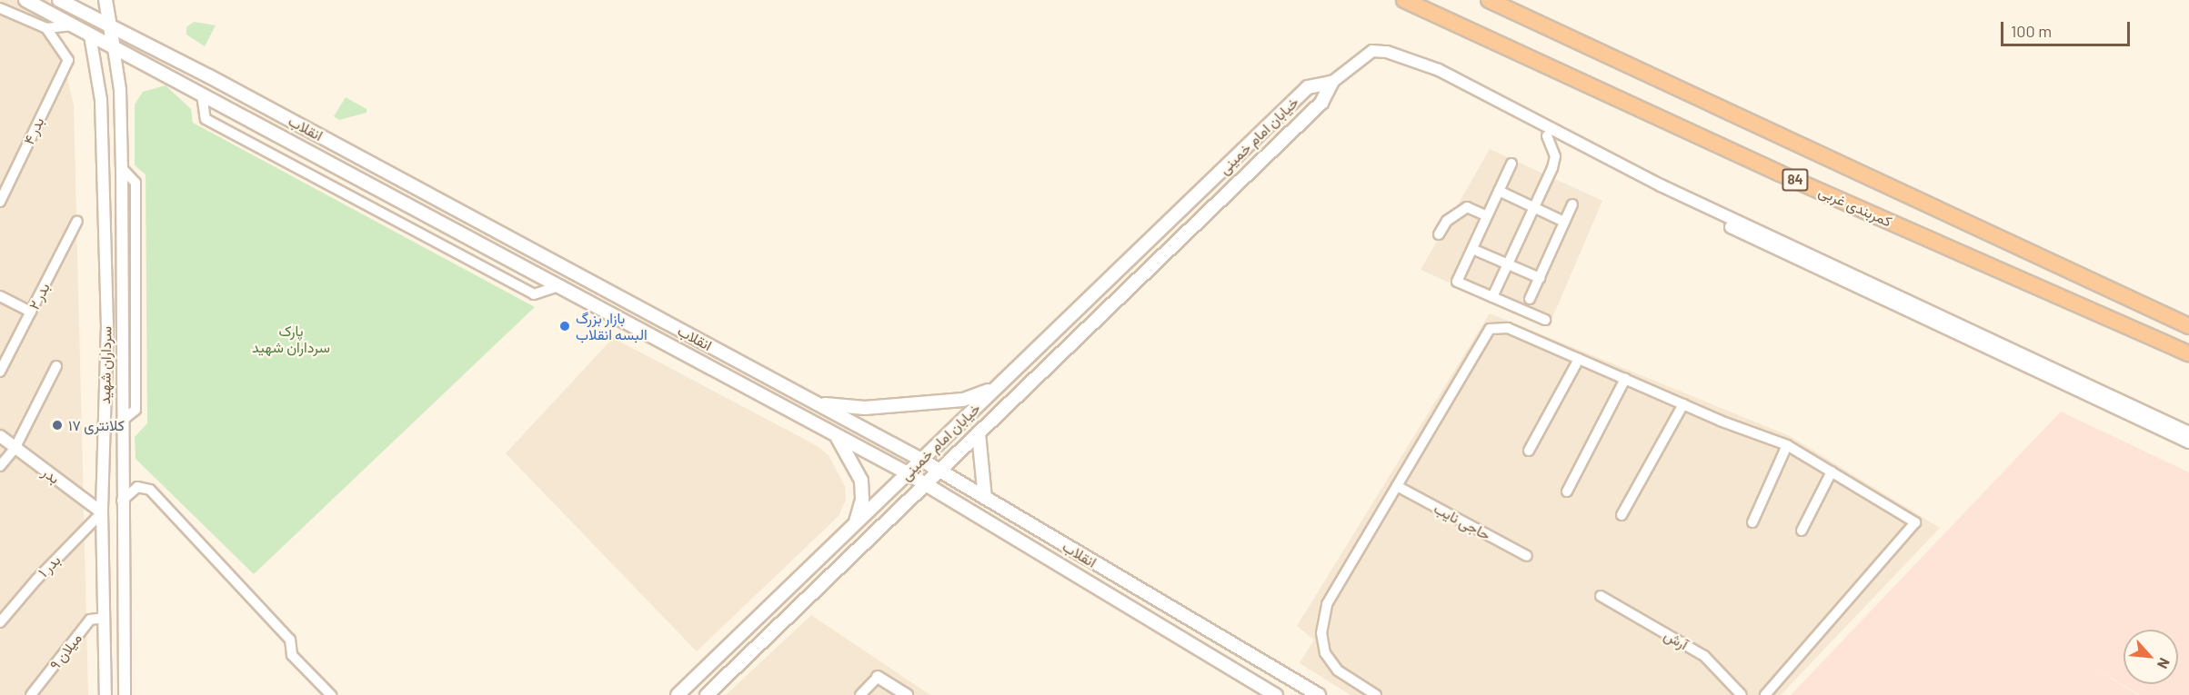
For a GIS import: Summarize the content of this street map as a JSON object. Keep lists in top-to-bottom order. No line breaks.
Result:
{"streets":{"highway":["84","کمربندی غربی"],"main road":["انقلاب","خیابان امام خمینی"],"street":["بدر ۴","بدر ۲","سرداران شهید","بدر","حاجی نایب","بدر ۱","آرش","میلان ۹"]},"crossings":[["انقلاب","خیابان امام خمینی"],["انقلاب","سرداران شهید"],["سرداران شهید","بدر"],["سرداران شهید","بدر ۱"],["سرداران شهید","میلان ۹"],["بدر","بدر ۱"]],"parks":["پارک سرداران شهید"],"places":["بازار بزرگ البسه انقلاب","کلانتری ۱۷"],"scale_bar":"100 m","north":"bottom right"}
